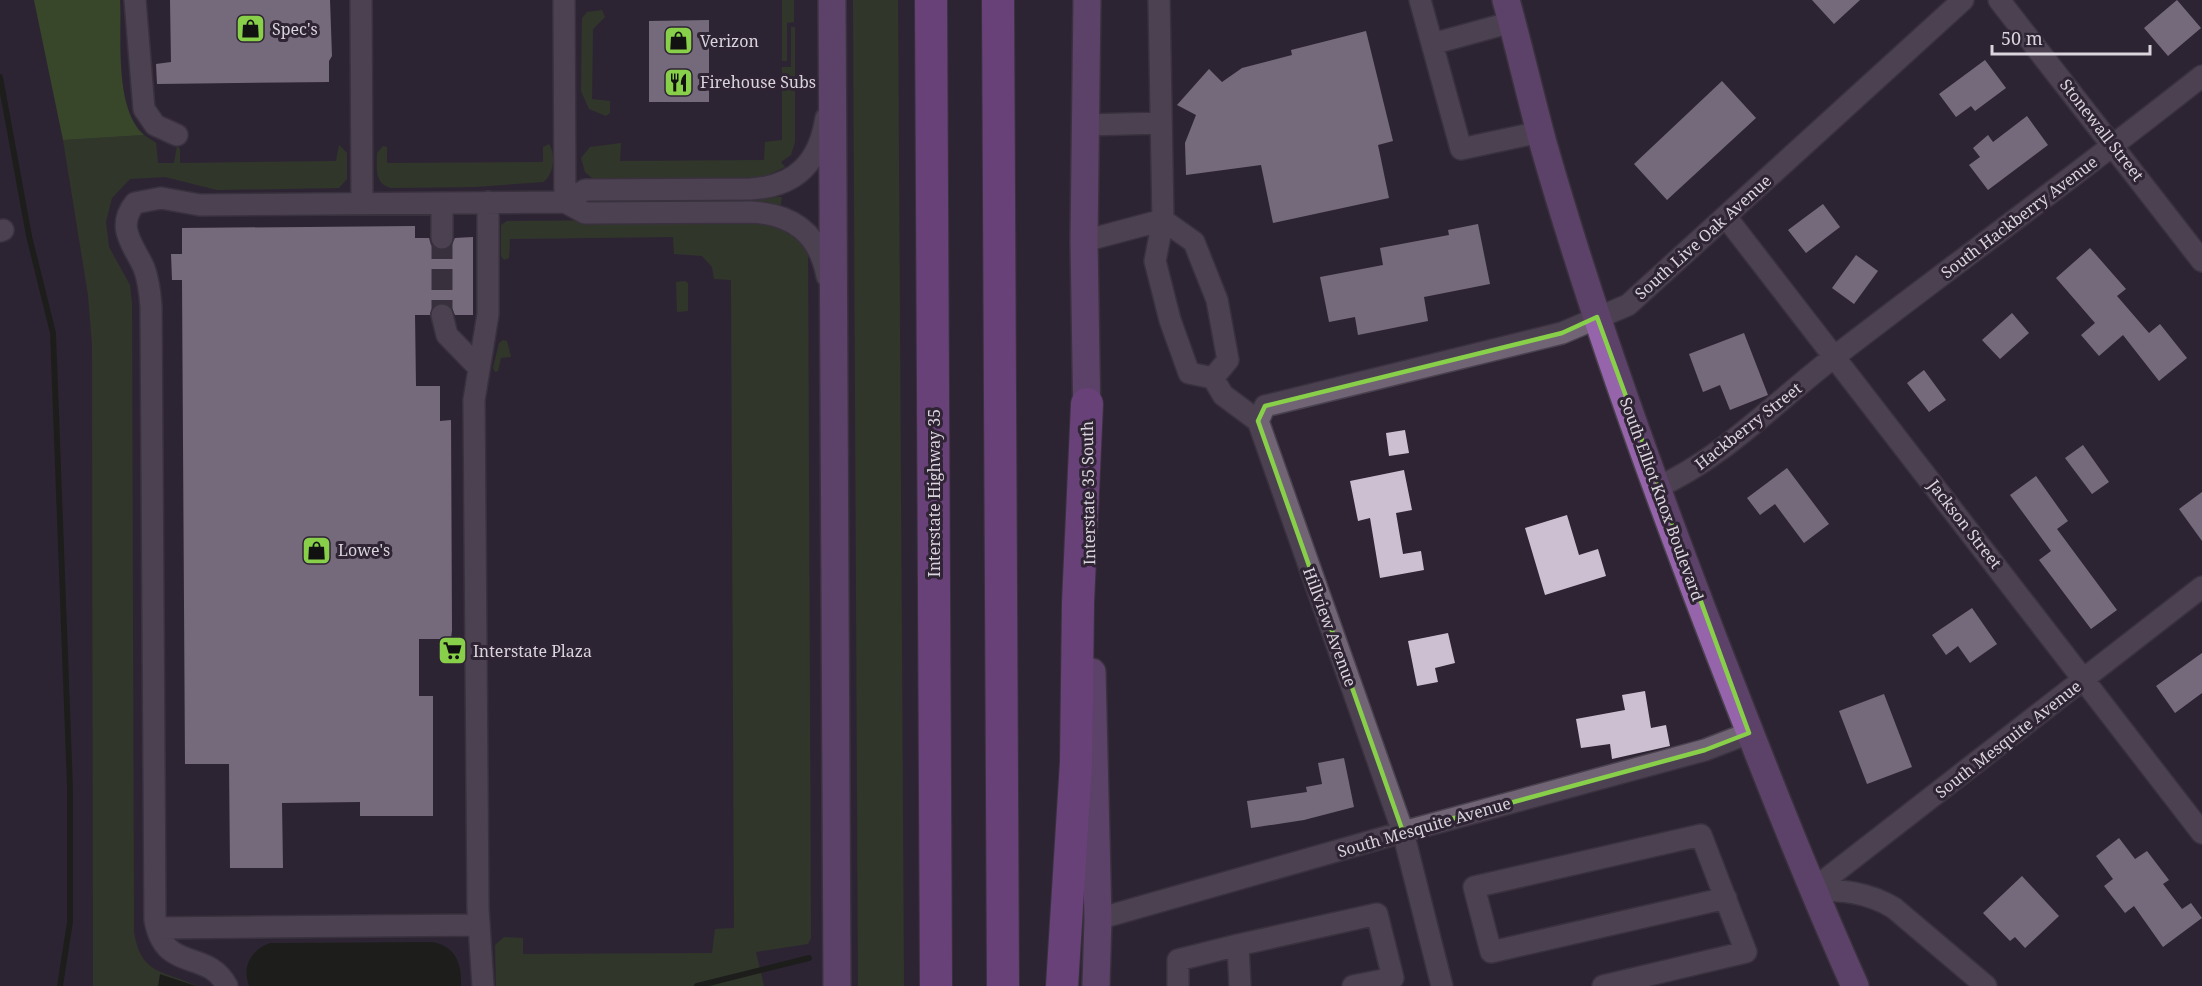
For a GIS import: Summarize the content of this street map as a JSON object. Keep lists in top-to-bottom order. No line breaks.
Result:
{"streets":{"highway":["Interstate Highway 35"],"main road":["Interstate 35 South","South Elliot Knox Boulevard"],"street":["Stonewall Street","South Hackberry Avenue","South Live Oak Avenue","Hackberry Street","Jackson Street","Hillview Avenue","South Mesquite Avenue"]},"crossings":[["Stonewall Street","South Hackberry Avenue"],["South Hackberry Avenue","Hackberry Street"],["South Hackberry Avenue","Jackson Street"],["South Live Oak Avenue","South Elliot Knox Boulevard"],["South Live Oak Avenue","Jackson Street"],["South Live Oak Avenue","Hillview Avenue"],["Hackberry Street","South Elliot Knox Boulevard"],["Hackberry Street","Jackson Street"],["Interstate 35 South","South Mesquite Avenue"],["South Elliot Knox Boulevard","South Mesquite Avenue"],["Jackson Street","South Mesquite Avenue"],["Hillview Avenue","South Mesquite Avenue"]],"places":{"shop":["Spec's","Verizon","Lowe's"],"restaurant":["Firehouse Subs"],"supermarket":["Interstate Plaza"]},"scale_bar":"50 m"}
